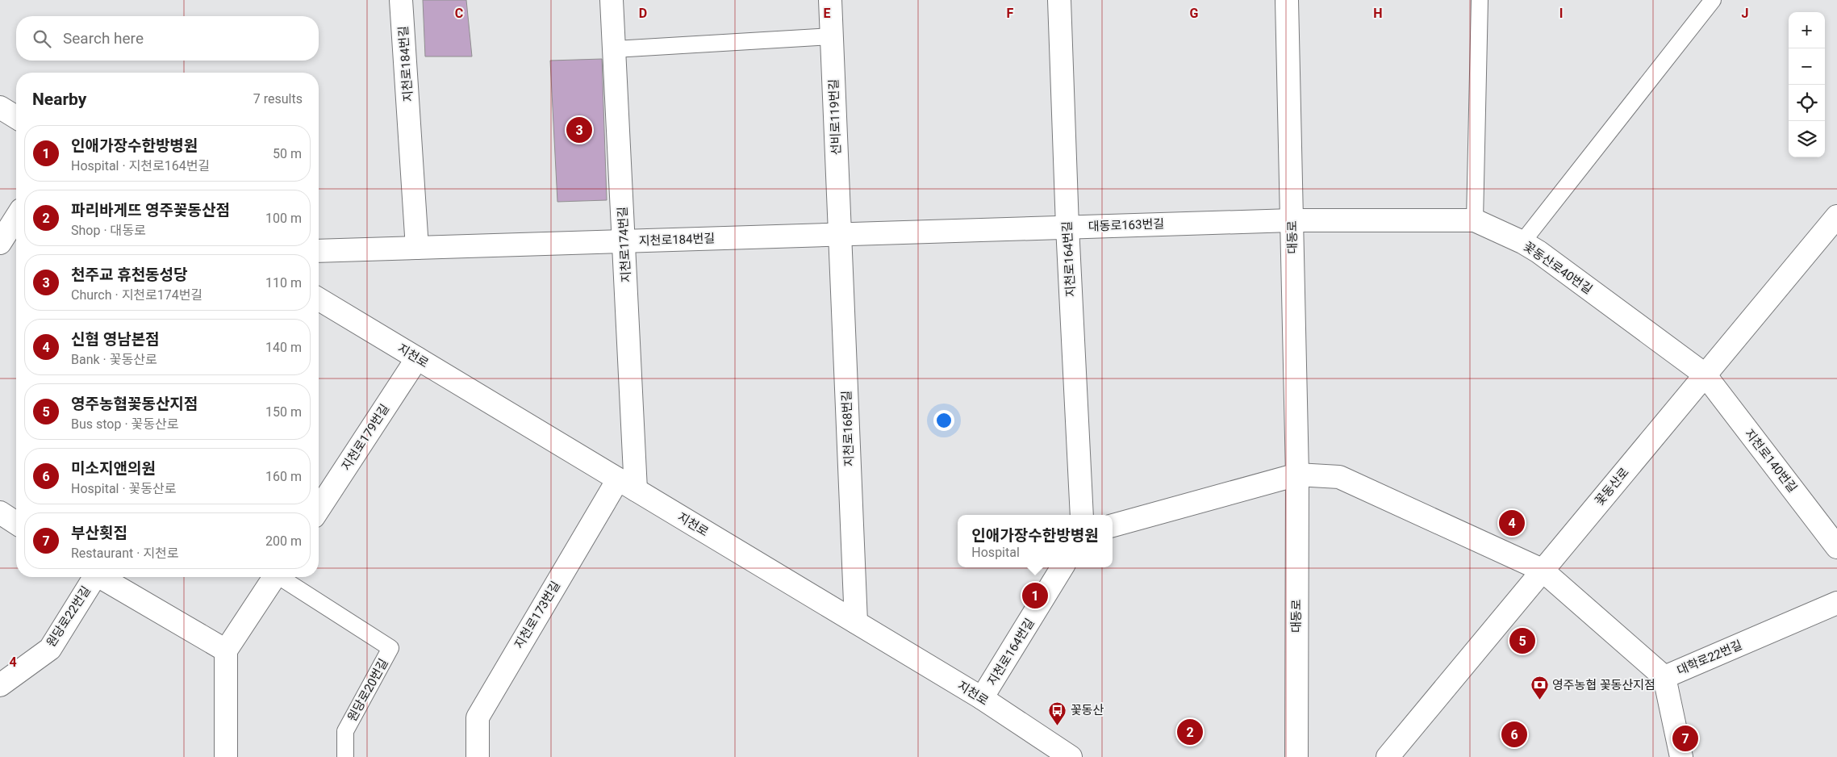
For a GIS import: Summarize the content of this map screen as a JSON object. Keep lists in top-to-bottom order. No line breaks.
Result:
{"streets":{"street":["지천로184번길","선비로119번길","대동로163번길","대동로","지천로174번길","지천로164번길","꽃동산로40번길","지천로","지천로168번길","지천로179번길","지천로140번길","꽃동산로","지천로173번길","원당로22번길","대학로22번길"],"lane":["원당로20번길"]},"crossings":[["지천로184번길","선비로119번길"],["지천로184번길","대동로163번길"],["지천로184번길","지천로174번길"],["지천로184번길","지천로168번길"],["선비로119번길","대동로163번길"],["선비로119번길","지천로168번길"],["대동로163번길","대동로"],["대동로163번길","지천로164번길"],["대동로163번길","꽃동산로40번길"],["대동로163번길","지천로168번길"],["대동로","꽃동산로40번길"],["대동로","대학로22번길"],["지천로174번길","지천로"],["지천로174번길","지천로173번길"],["지천로164번길","지천로"],["꽃동산로40번길","지천로140번길"],["꽃동산로40번길","꽃동산로"],["지천로","지천로168번길"],["지천로","지천로179번길"],["지천로","지천로173번길"],["지천로140번길","꽃동산로"],["꽃동산로","대학로22번길"]],"places":{"bank":["영주농협 꽃동산지점"],"bus stop":["꽃동산"]},"page":{"map_buttons":["+","−"],"search":"Search here","heading":["Nearby","7 results"],"pins":["3","4","1","5","2","6","7"],"list":[{"mark":"1","name":"인애가장수한방병원","note":"Hospital · 지천로164번길","value":"50 m"},{"mark":"2","name":"파리바게뜨 영주꽃동산점","note":"Shop · 대동로","value":"100 m"},{"mark":"3","name":"천주교 휴천동성당","note":"Church · 지천로174번길","value":"110 m"},{"mark":"4","name":"신협 영남본점","note":"Bank · 꽃동산로","value":"140 m"},{"mark":"5","name":"영주농협꽃동산지점","note":"Bus stop · 꽃동산로","value":"150 m"},{"mark":"6","name":"미소지앤의원","note":"Hospital · 꽃동산로","value":"160 m"},{"mark":"7","name":"부산횟집","note":"Restaurant · 지천로","value":"200 m"}],"popup":["인애가장수한방병원","Hospital"]},"grid":{"columns":["C","D","E","F","G","H","I","J"],"rows":["4"]}}
